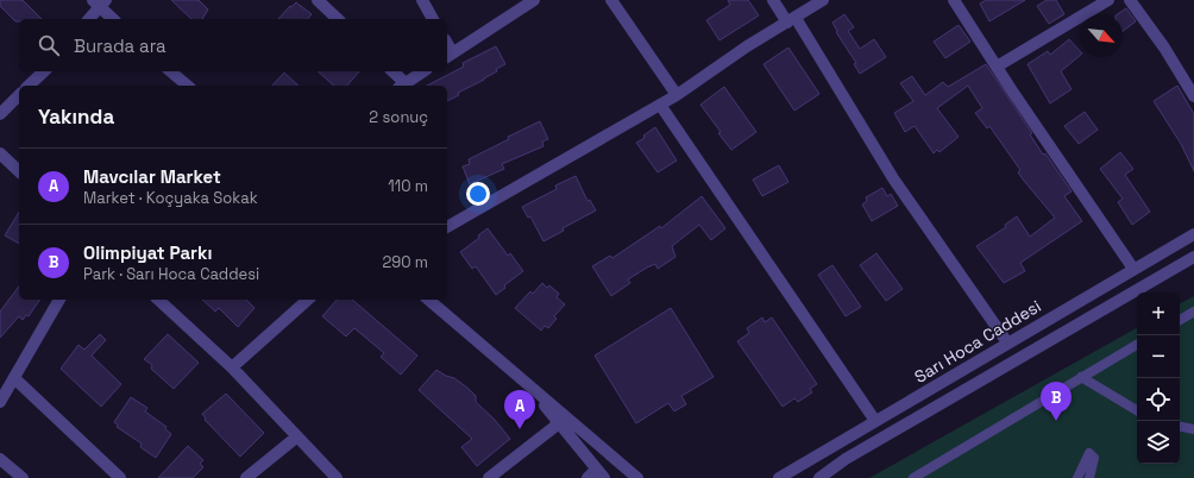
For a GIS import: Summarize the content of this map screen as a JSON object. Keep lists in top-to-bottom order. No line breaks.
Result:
{"streets":{"street":["Sarı Hoca Caddesi"]},"north":"bottom right","page":{"search":"Burada ara","heading":["Yakında","2 sonuç"],"list":[{"mark":"A","name":"Mavcılar Market","note":"Market · Koçyaka Sokak","value":"110 m"},{"mark":"B","name":"Olimpiyat Parkı","note":"Park · Sarı Hoca Caddesi","value":"290 m"}],"map_buttons":["+","−"],"pins":["B","A"]}}
